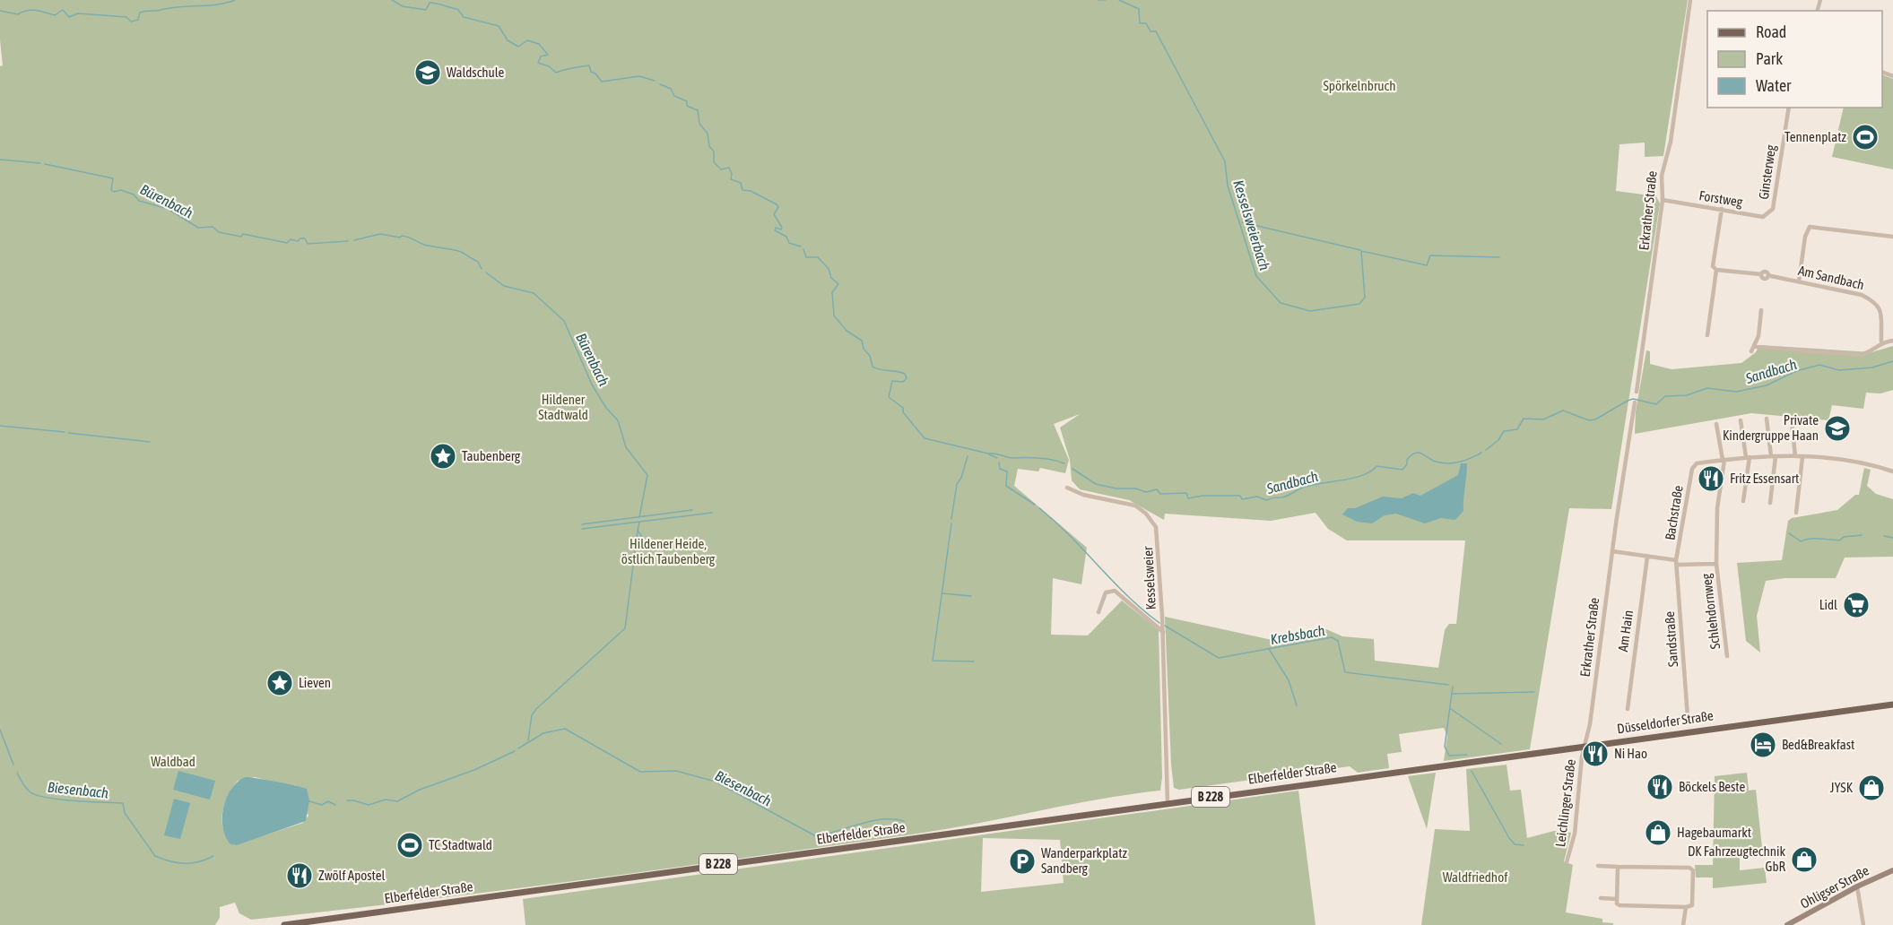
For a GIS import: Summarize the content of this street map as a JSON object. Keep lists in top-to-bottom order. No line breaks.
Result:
{"streets":{"main road":["Düsseldorfer Straße","Elberfelder Straße","B 228","Ohligser Straße"],"street":["Ginsterweg","Forstweg","Erkrather Straße","Am Sandbach","Bachstraße","Kesselsweier","Schlehdornweg","Am Hain","Sandstraße","Leichlinger Straße"]},"crossings":[["Ginsterweg","Forstweg"],["Forstweg","Erkrather Straße"],["Erkrather Straße","Bachstraße"],["Erkrather Straße","Düsseldorfer Straße"],["Erkrather Straße","Leichlinger Straße"],["Bachstraße","Schlehdornweg"],["Bachstraße","Am Hain"],["Bachstraße","Sandstraße"],["Kesselsweier","Elberfelder Straße"],["Schlehdornweg","Sandstraße"],["Düsseldorfer Straße","Elberfelder Straße"],["Düsseldorfer Straße","Leichlinger Straße"]],"water":["Bürenbach","Kesselsweierbach","Sandbach","Krebsbach","Biesenbach"],"parks":["Spörkelnbruch","Hildener Stadtwald","Hildener Heide, östlich Taubenberg","Waldbad","Waldfriedhof"],"places":{"school or university":["Waldschule","Private Kindergruppe Haan"],"sports":["Tennenplatz","TC Stadtwald"],"place":["Taubenberg","Lieven"],"restaurant":["Fritz Essensart","Ni Hao","Böckels Beste","Zwölf Apostel"],"supermarket":["Lidl"],"hotel":["Bed&Breakfast"],"shop":["JYSK","Hagebaumarkt","DK Fahrzeugtechnik GbR"],"parking":["Wanderparkplatz Sandberg"]},"legend":["Road","Park","Water"]}
